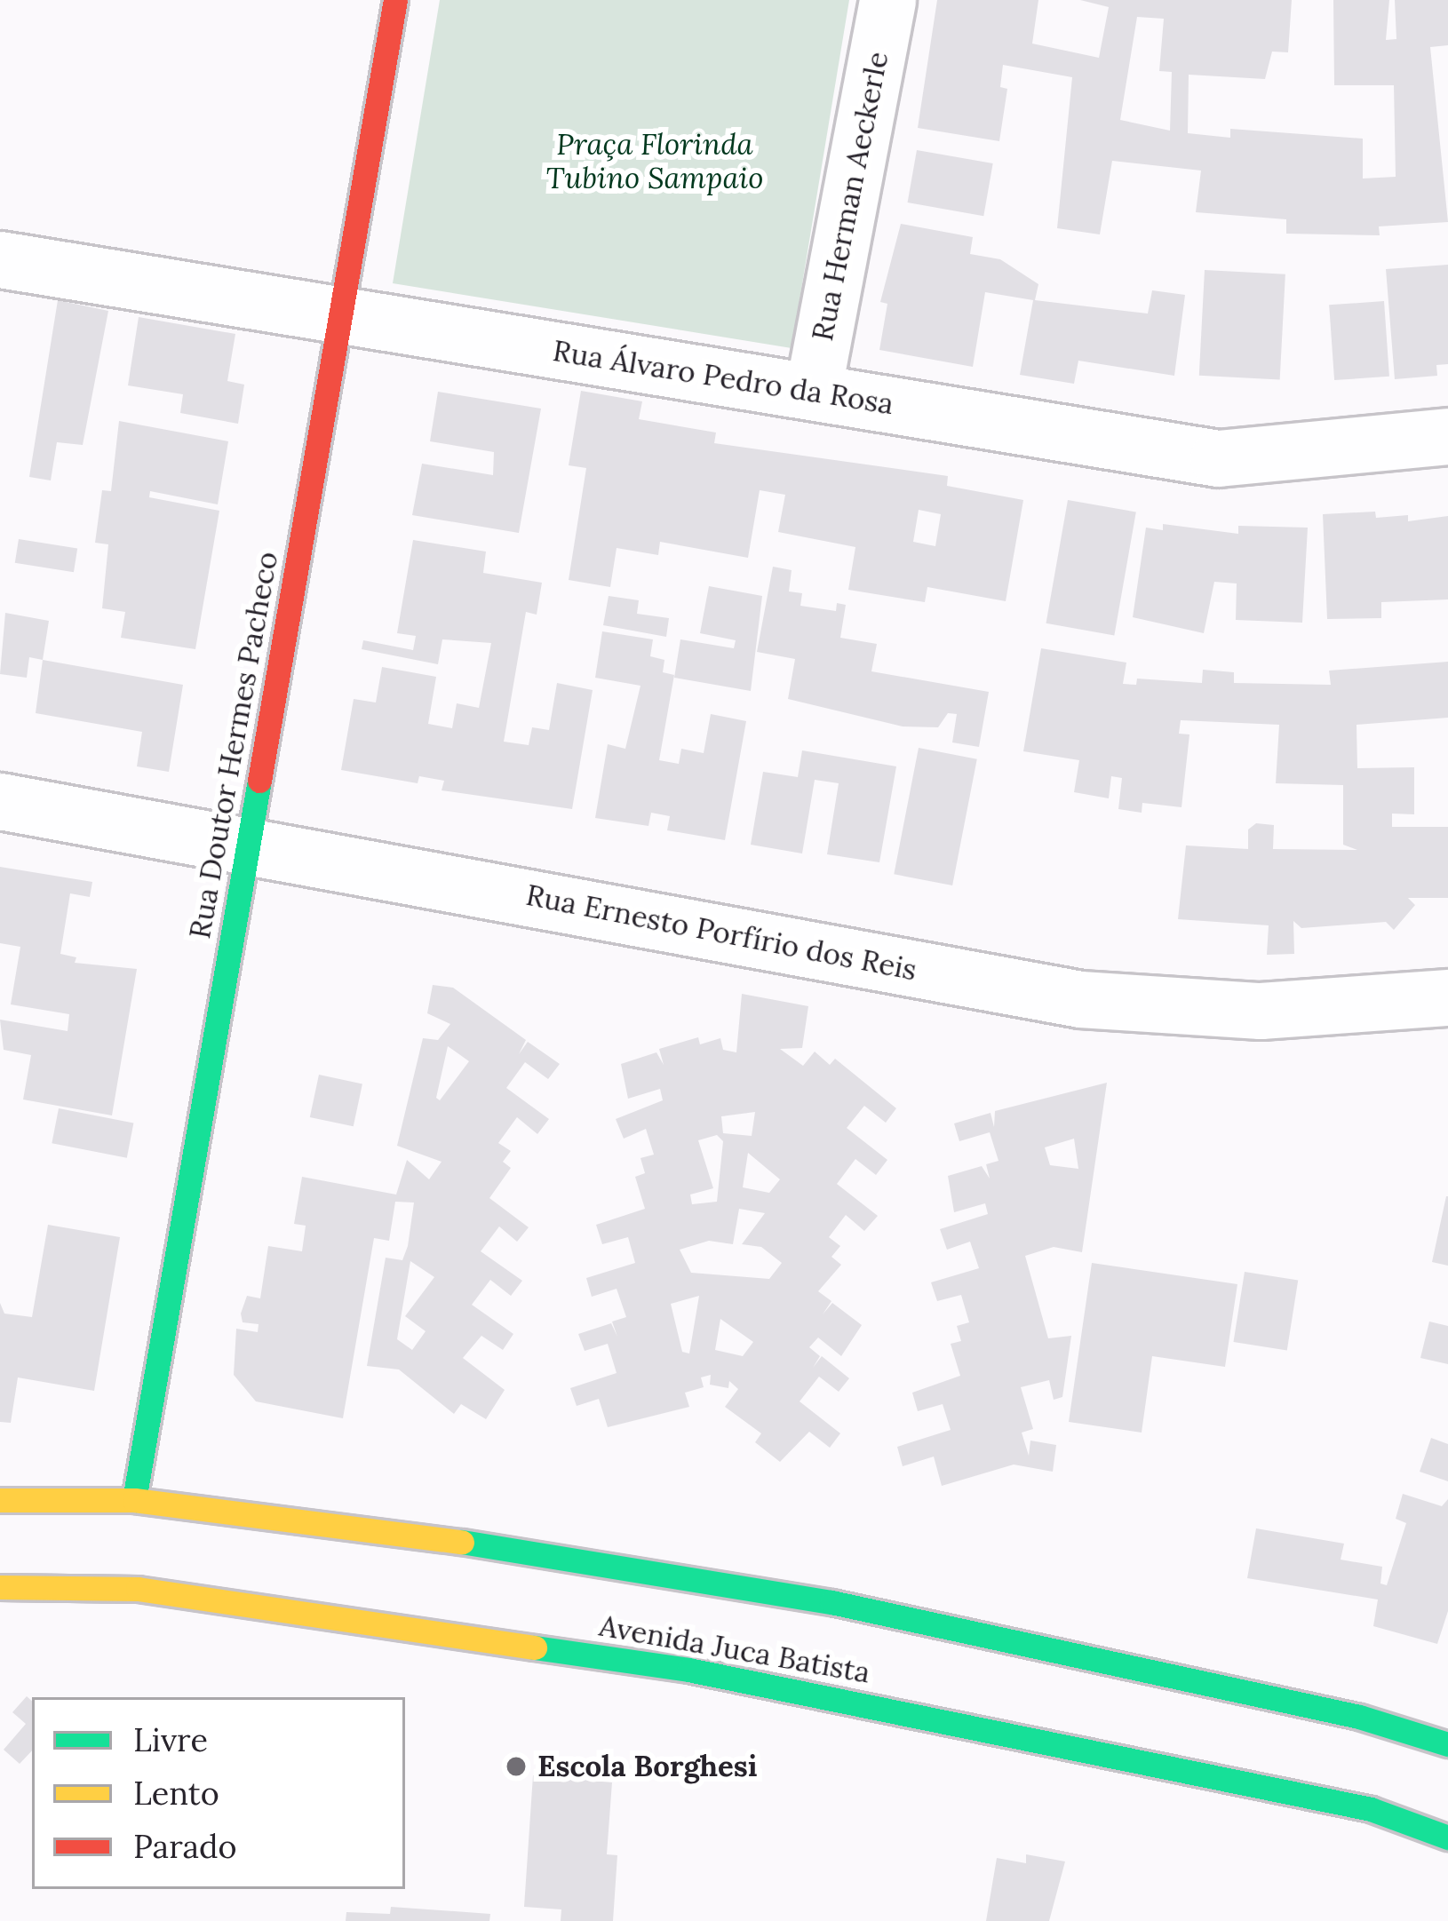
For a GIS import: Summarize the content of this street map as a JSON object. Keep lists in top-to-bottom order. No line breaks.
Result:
{"streets":{"main road":["Rua Doutor Hermes Pacheco","Avenida Juca Batista"],"street":["Rua Herman Aeckerle","Rua Álvaro Pedro da Rosa","Rua Ernesto Porfírio dos Reis"]},"crossings":[["Rua Herman Aeckerle","Rua Álvaro Pedro da Rosa"],["Rua Álvaro Pedro da Rosa","Rua Doutor Hermes Pacheco"],["Rua Doutor Hermes Pacheco","Rua Ernesto Porfírio dos Reis"],["Rua Doutor Hermes Pacheco","Avenida Juca Batista"]],"parks":["Praça Florinda Tubino Sampaio"],"places":["Escola Borghesi"],"legend":["Livre","Lento","Parado"]}
